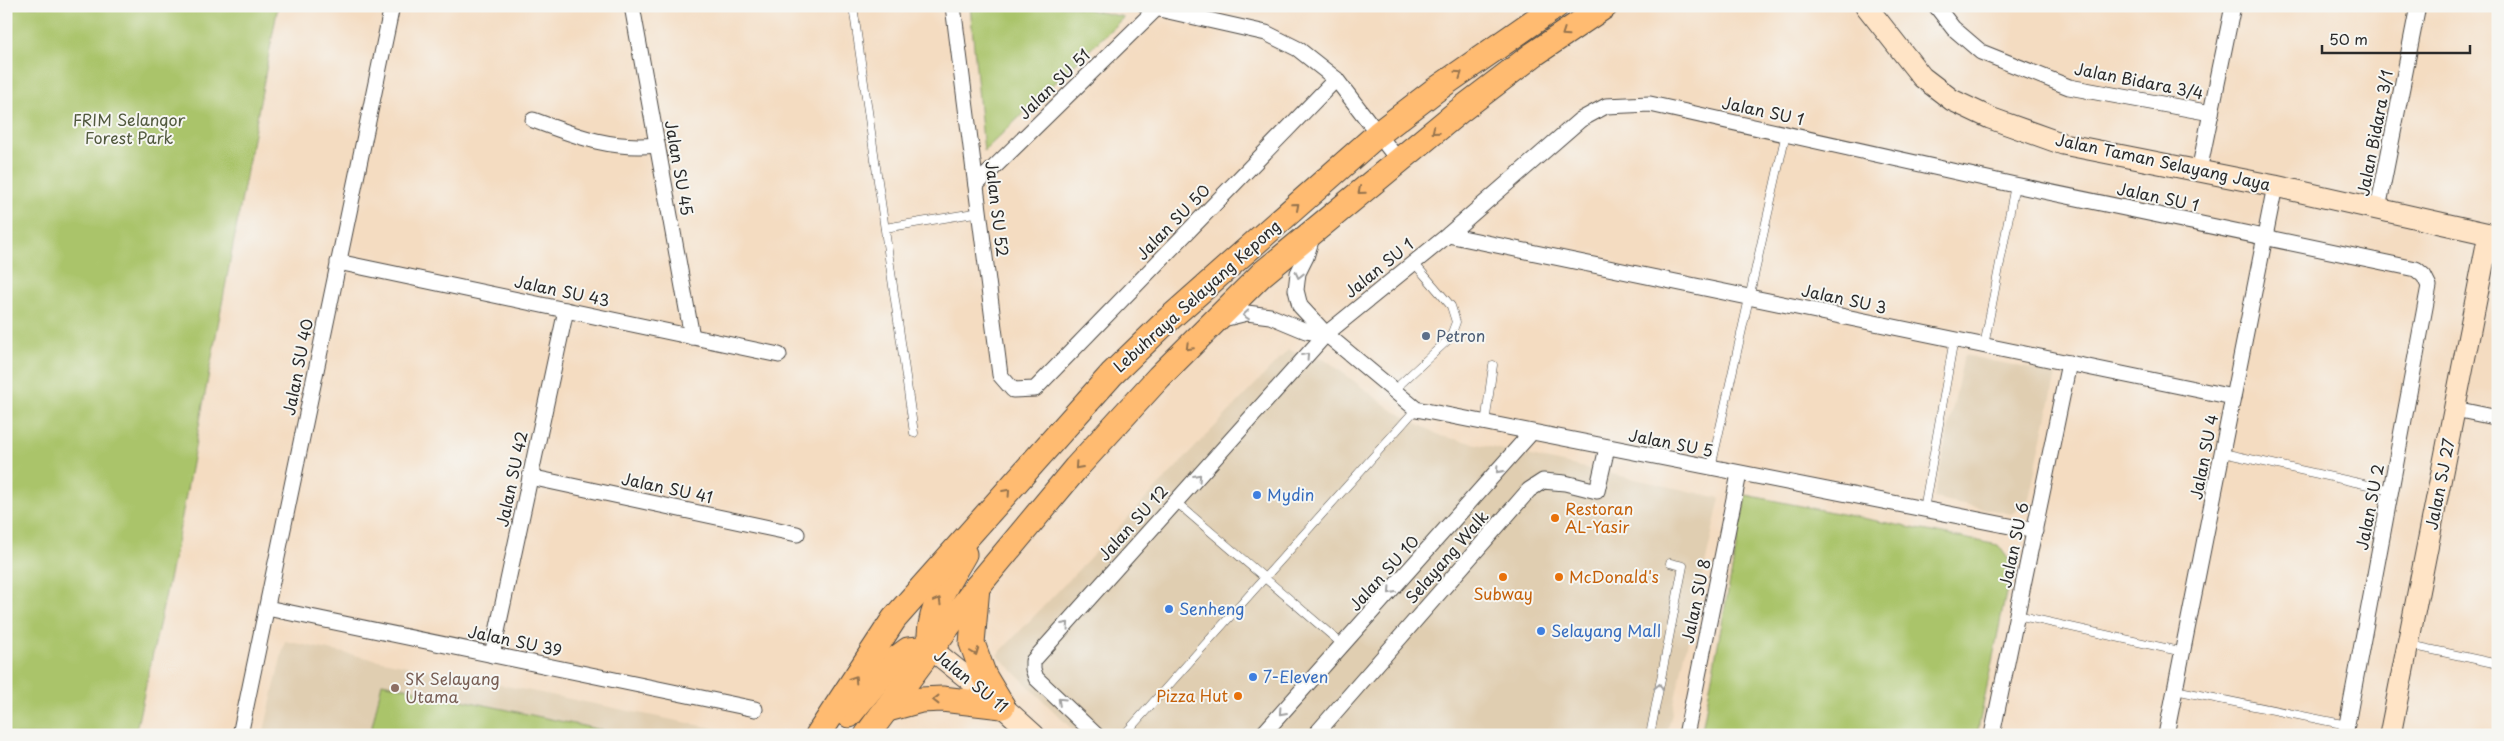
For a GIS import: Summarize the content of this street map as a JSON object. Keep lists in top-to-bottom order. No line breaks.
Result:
{"streets":{"main road":["Lebuhraya Selayang Kepong"],"street":["Jalan Bidara 3/4","Jalan SU 51","Jalan SU 1","Jalan Bidara 3/1","Jalan Taman Selayang Jaya","Jalan SU 45","Jalan SU 52","Jalan SU 50","Jalan SU 43","Jalan SU 3","Jalan SU 40","Jalan SU 5","Jalan SU 4","Jalan SU 42","Jalan SJ 27","Jalan SU 41","Jalan SU 2","Jalan SU 12","Jalan SU 6","Selayang Walk","Jalan SU 10","Jalan SU 8","Jalan SU 39","Jalan SU 11"]},"crossings":[["Jalan SU 51","Jalan SU 52"],["Jalan SU 1","Jalan SU 3"],["Jalan SU 1","Jalan SU 5"],["Jalan SU 1","Jalan SU 4"],["Jalan SU 1","Jalan SU 2"],["Jalan SU 1","Jalan SU 12"],["Jalan Bidara 3/1","Jalan Taman Selayang Jaya"],["Jalan Taman Selayang Jaya","Jalan SU 4"],["Jalan Taman Selayang Jaya","Jalan SJ 27"],["Jalan SU 45","Jalan SU 43"],["Jalan SU 52","Jalan SU 50"],["Jalan SU 43","Jalan SU 40"],["Jalan SU 43","Jalan SU 42"],["Lebuhraya Selayang Kepong","Jalan SU 5"],["Lebuhraya Selayang Kepong","Jalan SU 11"],["Jalan SU 3","Jalan SU 4"],["Jalan SU 3","Jalan SU 6"],["Jalan SU 40","Jalan SU 39"],["Jalan SU 5","Jalan SU 12"],["Jalan SU 5","Jalan SU 6"],["Jalan SU 5","Selayang Walk"],["Jalan SU 5","Jalan SU 10"],["Jalan SU 5","Jalan SU 8"],["Jalan SU 42","Jalan SU 41"],["Jalan SU 42","Jalan SU 39"]],"one_way":["Jalan SU 12","Jalan SU 10"],"parks":["FRIM Selangor Forest Park"],"places":["Petron","Mydin","Restoran AL-Yasir","Subway","McDonald's","Senheng","Selayang Mall","7-Eleven","SK Selayang Utama","Pizza Hut"],"scale_bar":"50 m"}
